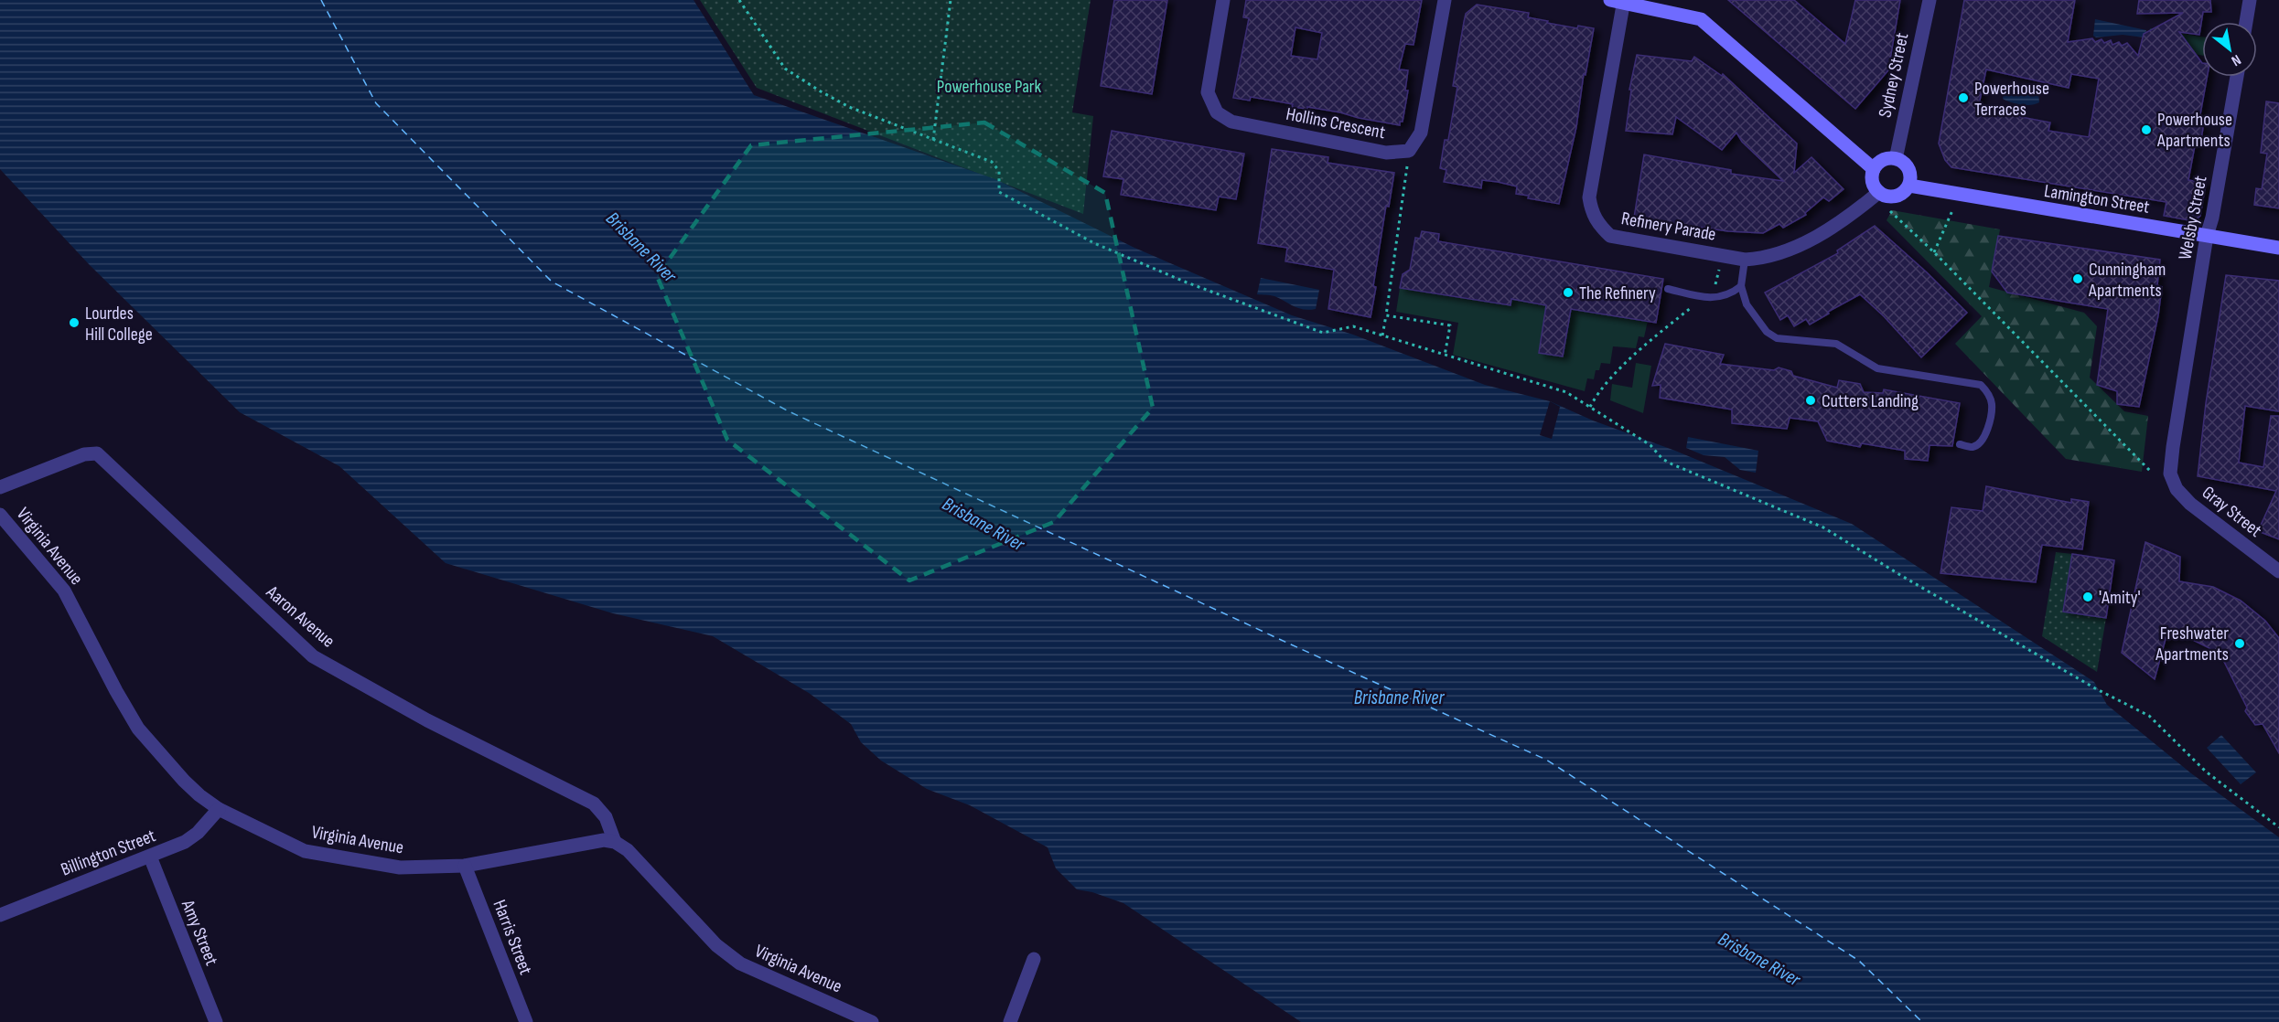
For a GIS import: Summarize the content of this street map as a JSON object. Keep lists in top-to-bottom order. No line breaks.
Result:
{"streets":{"street":["Sydney Street","Hollins Crescent","Lamington Street","Welsby Street","Refinery Parade","Gray Street","Virginia Avenue","Aaron Avenue","Billington Street","Amy Street","Harris Street"]},"crossings":[["Sydney Street","Lamington Street"],["Sydney Street","Refinery Parade"],["Lamington Street","Welsby Street"],["Lamington Street","Refinery Parade"],["Welsby Street","Gray Street"],["Virginia Avenue","Aaron Avenue"],["Virginia Avenue","Billington Street"],["Virginia Avenue","Harris Street"],["Billington Street","Amy Street"]],"water":["Brisbane River"],"parks":["Powerhouse Park"],"places":["Powerhouse Terraces","Powerhouse Apartments","Cunningham Apartments","The Refinery","Lourdes Hill College","Cutters Landing","'Amity'","Freshwater Apartments"],"north":"bottom right"}
